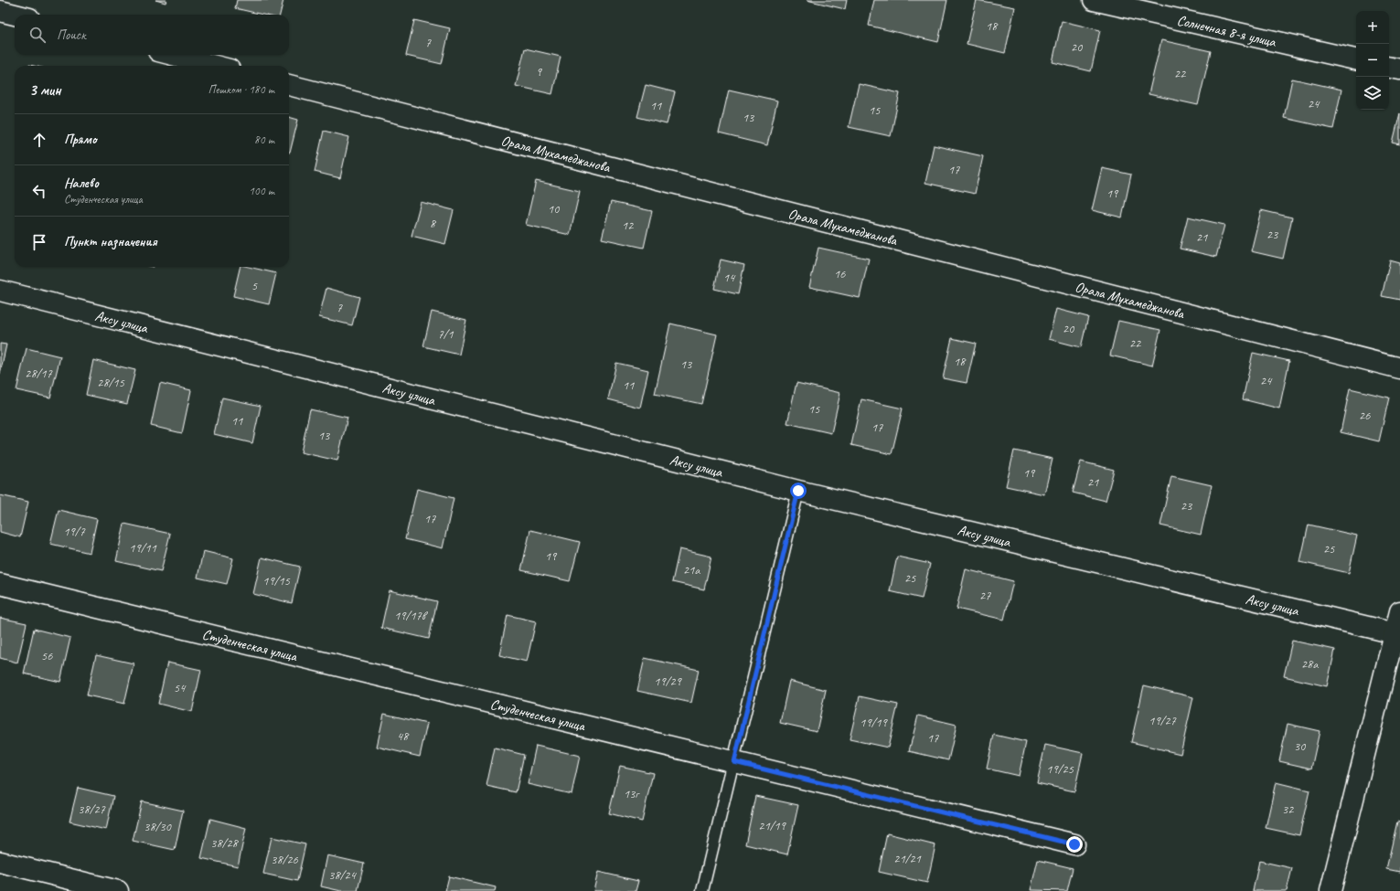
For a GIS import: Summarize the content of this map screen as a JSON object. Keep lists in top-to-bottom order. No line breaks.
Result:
{"streets":{"street":["Солнечная 8-я улица","Орала Мухамеджанова","Аксу улица","Студенческая улица"]},"house_numbers":["18","7","20","9","22","24","11","15","13","17","19","10","8","12","23","21","16","14","5","7","20","7/1","22","18","13","28/17","24","28/15","11","15","26","11","17","13","19","21","23","17","19/7","19/11","25","19","21а","25","19/15","27","19/17в","56","28а","19/29","54","19/27","19/19","48","17","30","19/25","13г","38/27","32","21/19","38/30","38/28","21/21","38/26","38/24"],"page":{"map_buttons":["+","−"],"search":"Поиск","heading":["3 мин","Пешком · 180 m"],"list":[["Прямо","80 m"],["Налево","Студенческая улица","100 m"],"Пункт назначения"]}}
